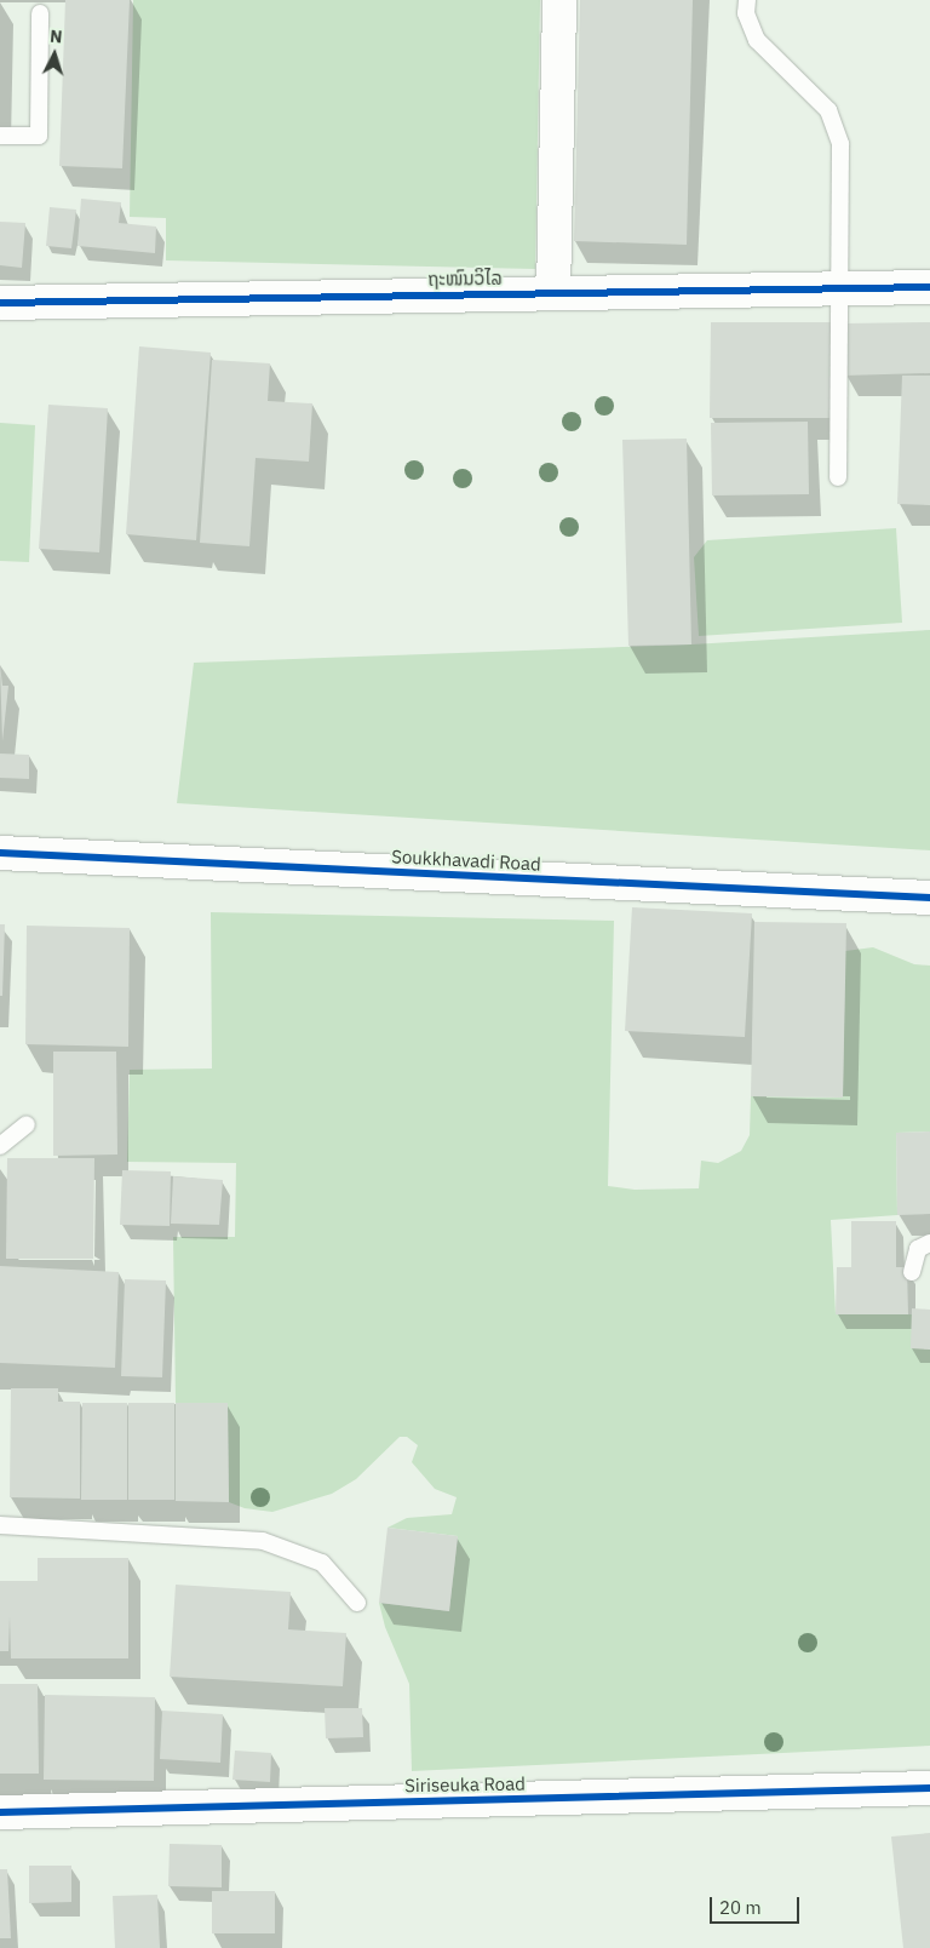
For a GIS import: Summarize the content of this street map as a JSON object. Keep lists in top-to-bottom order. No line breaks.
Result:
{"streets":{"street":["ຖະໜົນວິໄລ","Soukkhavadi Road","Siriseuka Road"]},"scale_bar":"20 m","north":"top"}
